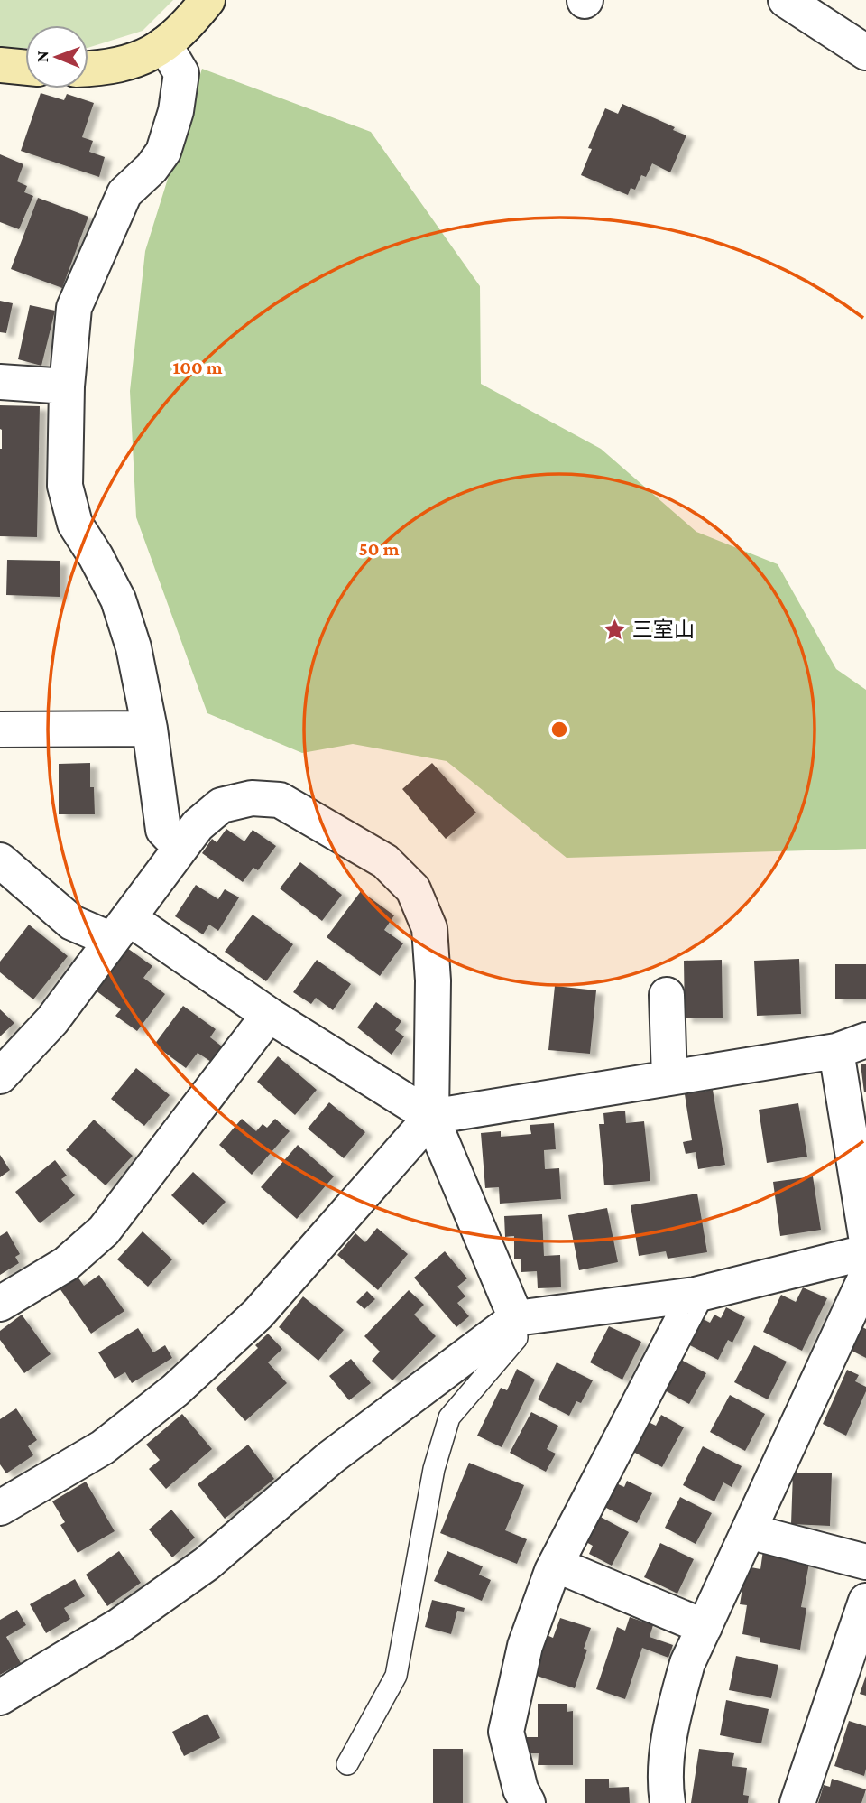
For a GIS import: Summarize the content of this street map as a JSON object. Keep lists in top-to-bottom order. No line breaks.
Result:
{"places":{"place":["三室山"]},"north":"left","rings":["100 m","50 m"]}
